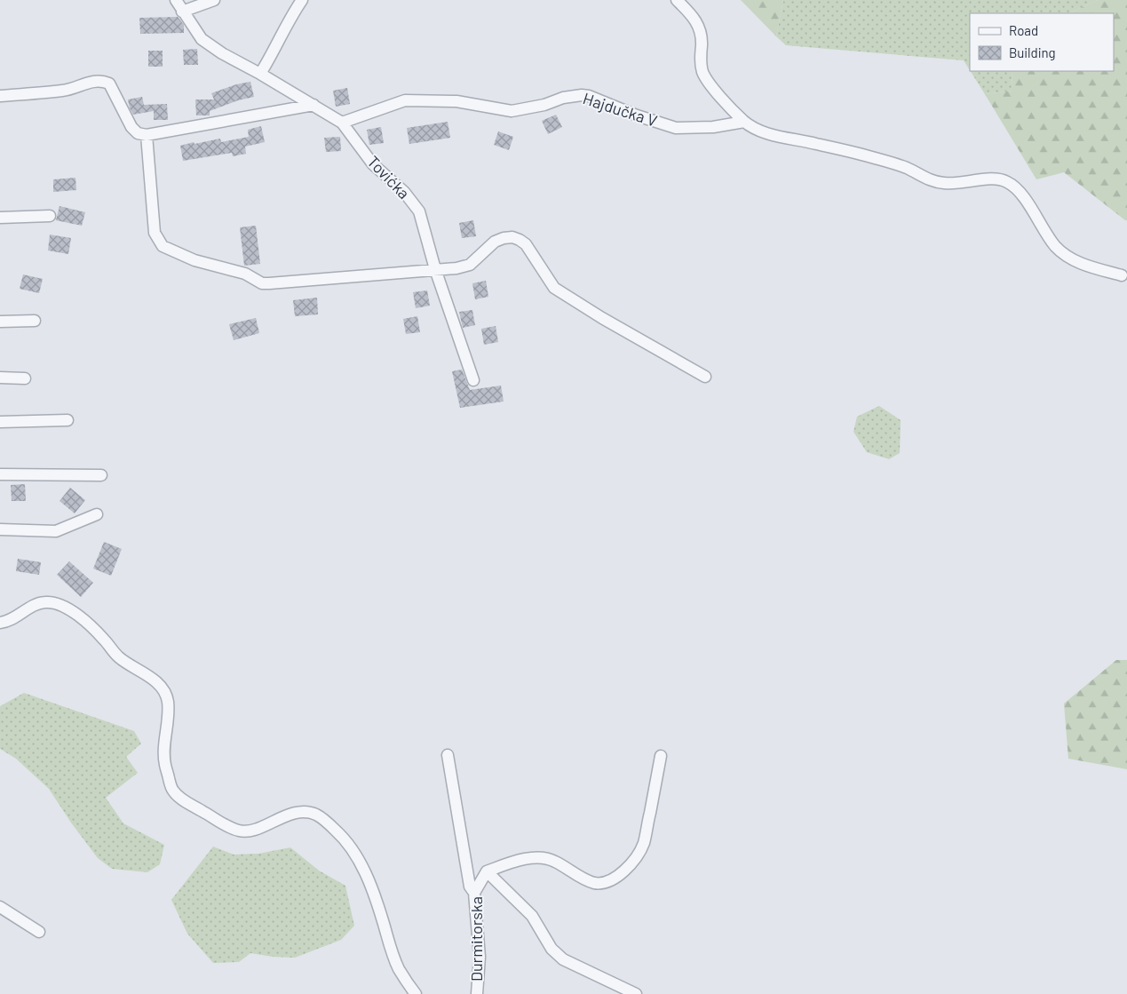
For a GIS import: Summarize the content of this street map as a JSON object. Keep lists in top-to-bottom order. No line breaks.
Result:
{"streets":{"street":["Hajdučka V","Tovićka","Durmitorska"]},"crossings":[["Hajdučka V","Tovićka"]],"legend":["Road","Building"]}
